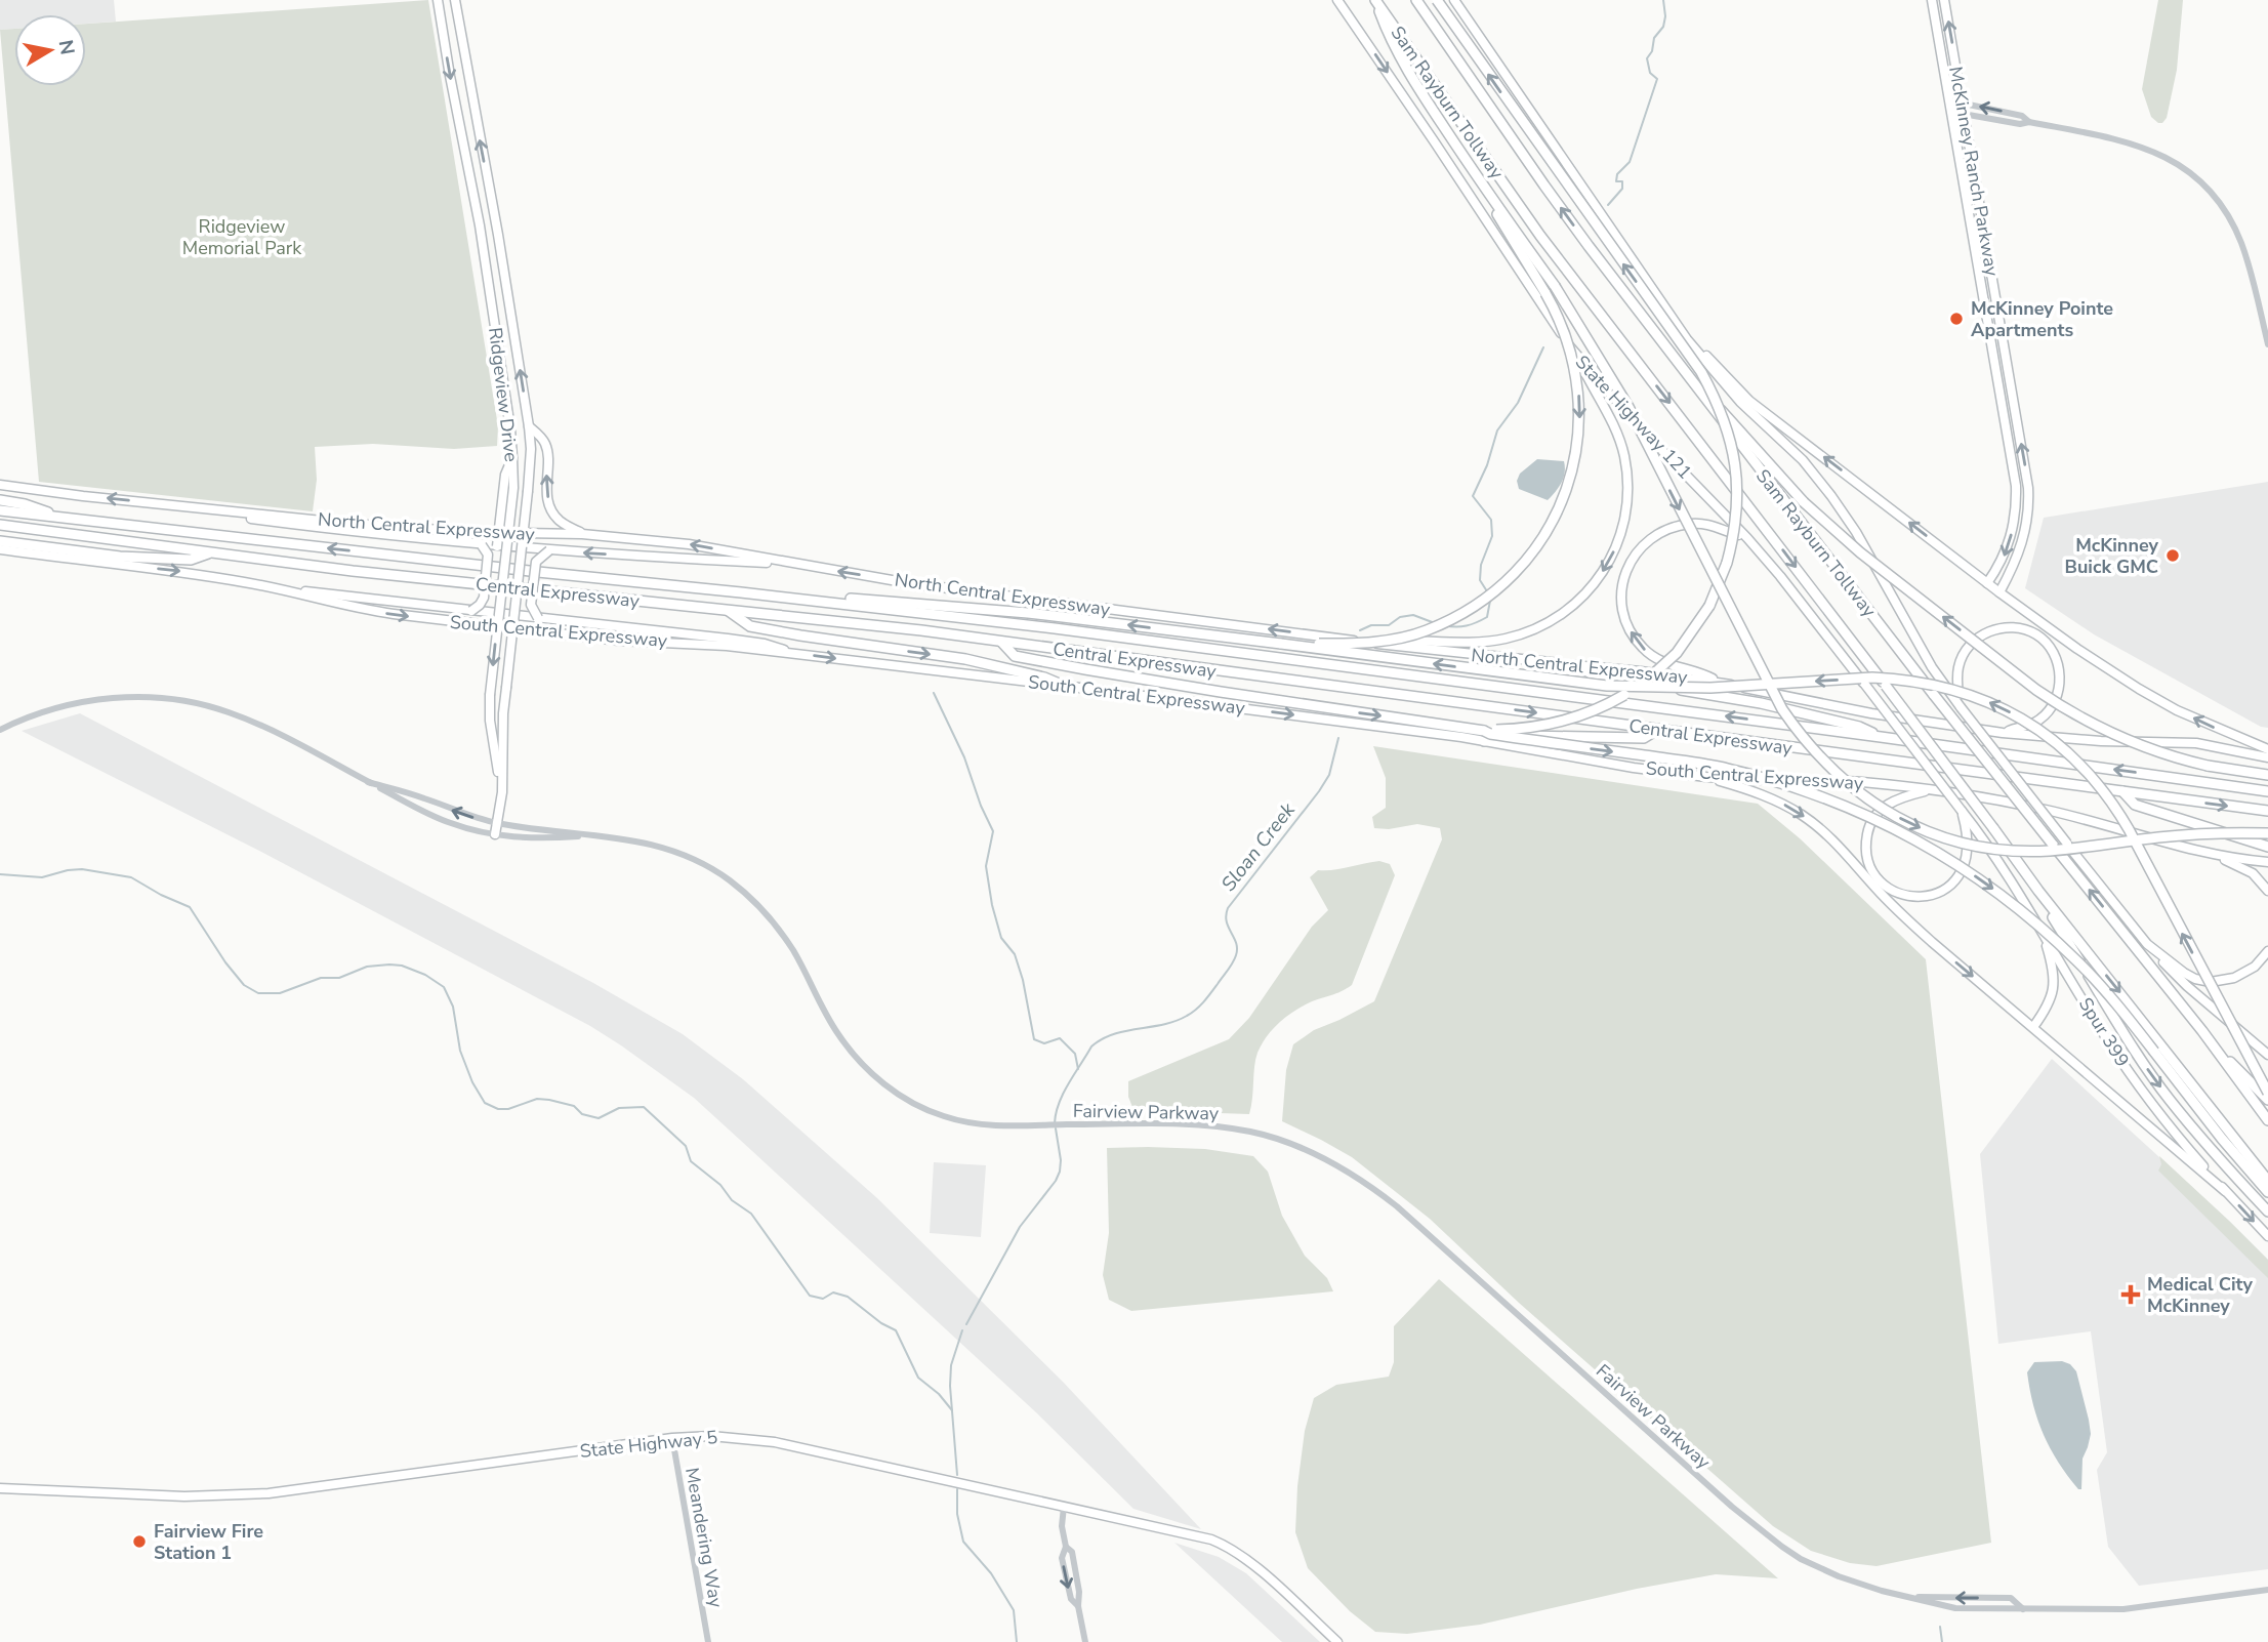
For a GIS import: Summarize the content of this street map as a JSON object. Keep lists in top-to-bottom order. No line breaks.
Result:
{"streets":{"highway":["Sam Rayburn Tollway","Central Expressway"],"main road":["McKinney Ranch Parkway","Ridgeview Drive","State Highway 121","North Central Expressway","South Central Expressway","Spur 399","State Highway 5"],"street":["Fairview Parkway","Meandering Way"]},"crossings":[["Ridgeview Drive","Fairview Parkway"],["State Highway 121","Spur 399"],["State Highway 5","Meandering Way"]],"one_way":["State Highway 121","North Central Expressway"],"water":["Sloan Creek"],"parks":["Ridgeview Memorial Park"],"places":{"other":["McKinney Pointe Apartments","McKinney Buick GMC","Fairview Fire Station 1"],"health":["Medical City McKinney"]},"north":"right"}
